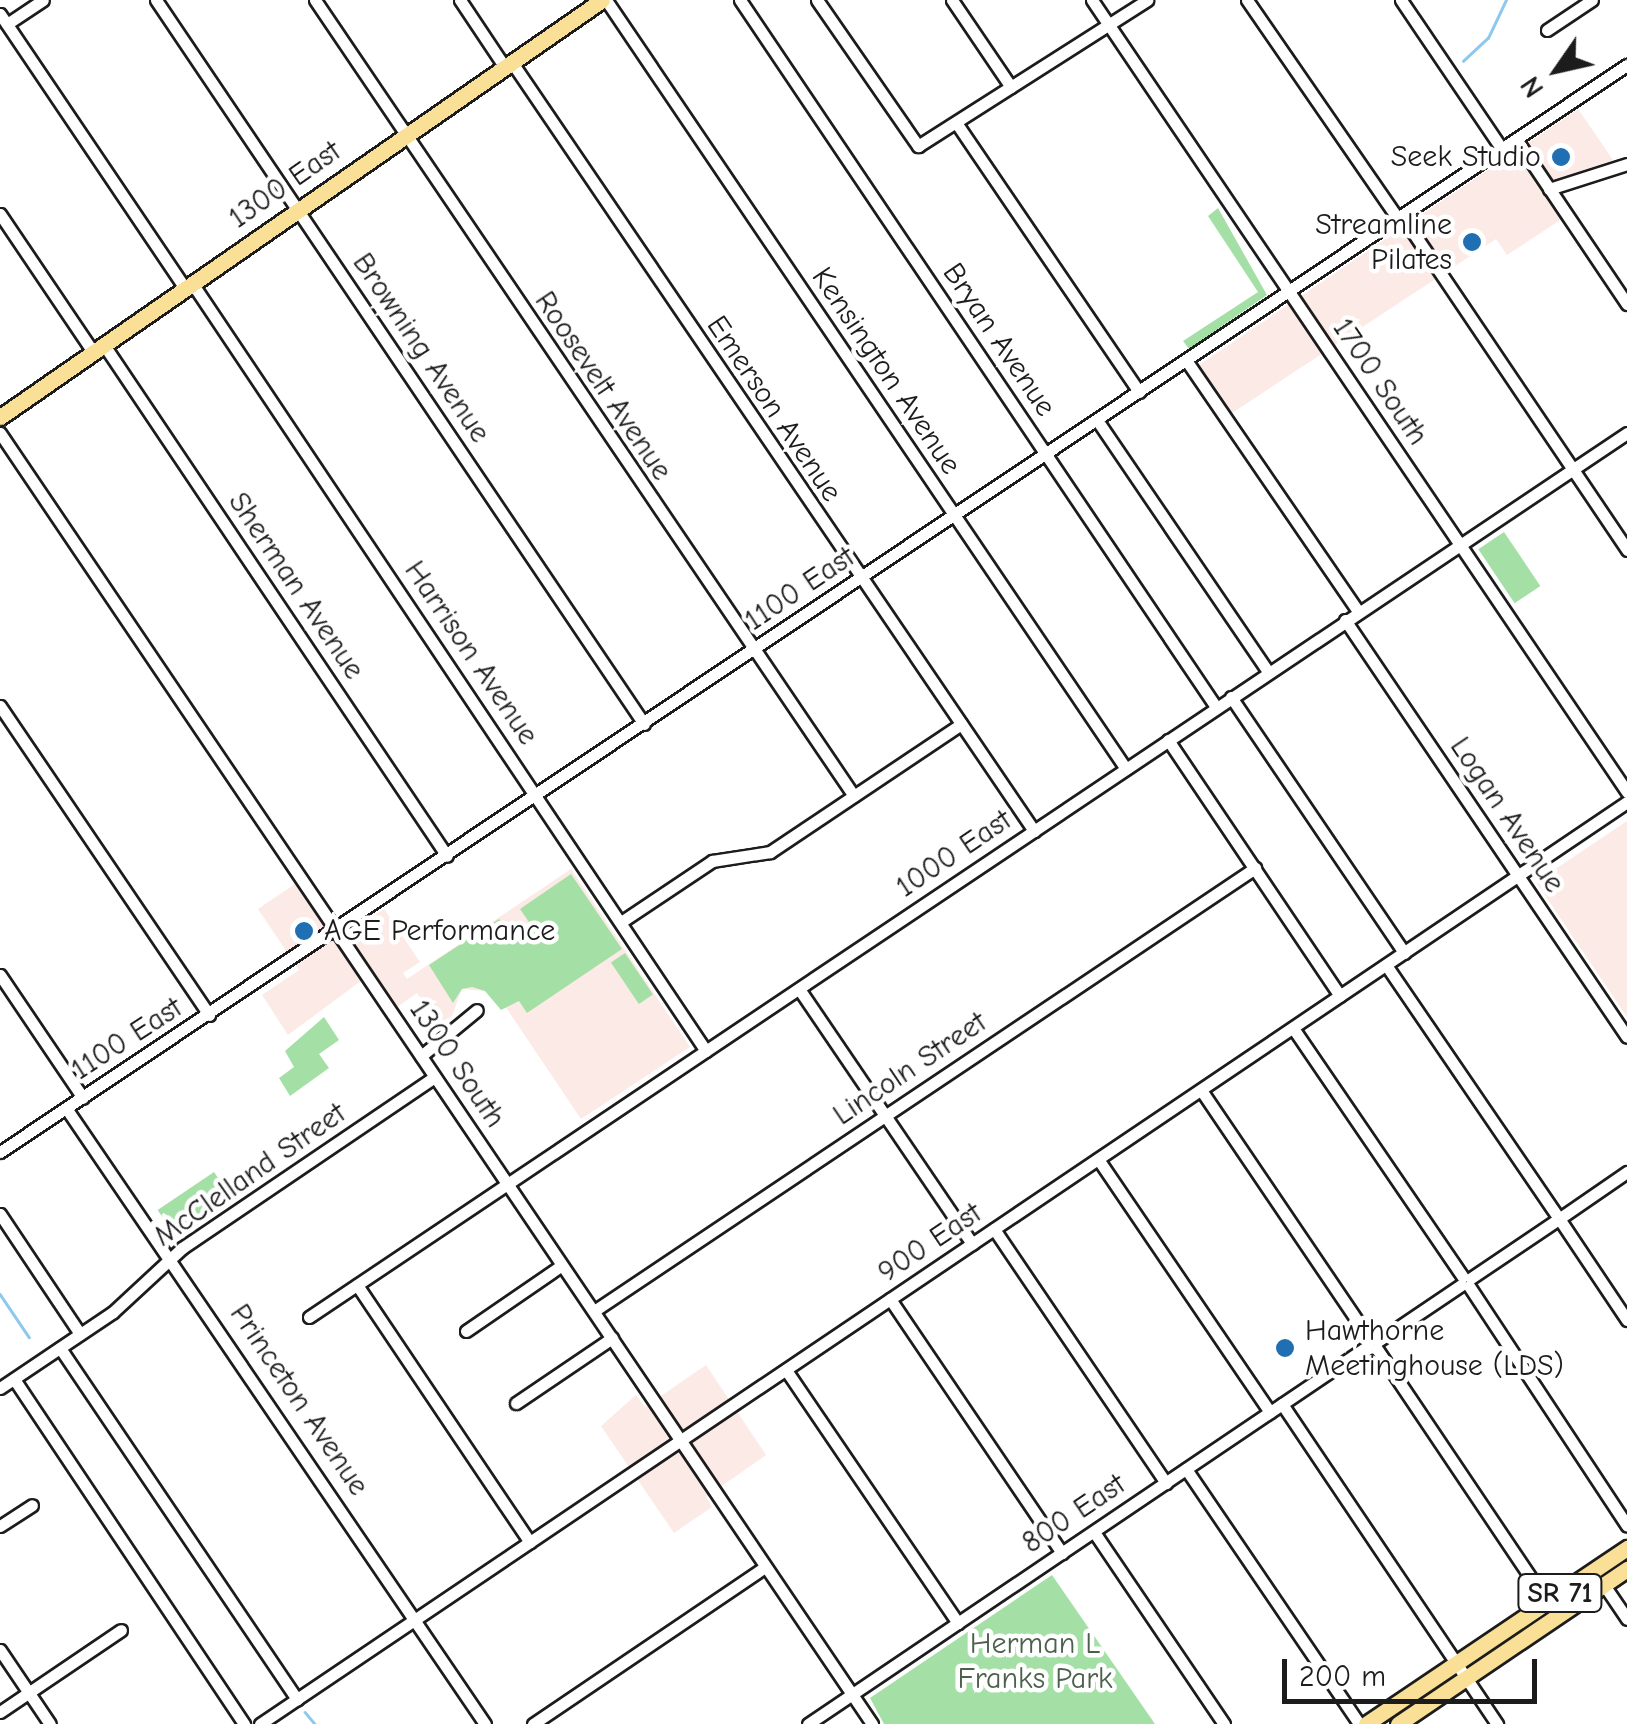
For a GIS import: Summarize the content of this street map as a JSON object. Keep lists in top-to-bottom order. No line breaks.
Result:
{"streets":{"main road":["1300 East","SR 71"],"street":["Bryan Avenue","Browning Avenue","Kensington Avenue","1700 South","Roosevelt Avenue","Emerson Avenue","Sherman Avenue","1100 East","Harrison Avenue","Logan Avenue","1000 East","1300 South","Lincoln Street","McClelland Street","900 East","Princeton Avenue","800 East"]},"crossings":[["1300 East","Browning Avenue"],["1300 East","Kensington Avenue"],["1300 East","Roosevelt Avenue"],["1300 East","Emerson Avenue"],["1300 East","Sherman Avenue"],["1300 East","Harrison Avenue"],["Bryan Avenue","1100 East"],["Bryan Avenue","1000 East"],["Browning Avenue","1100 East"],["Kensington Avenue","1100 East"],["Kensington Avenue","1000 East"],["1700 South","1100 East"],["1700 South","1000 East"],["Roosevelt Avenue","1100 East"],["Emerson Avenue","1100 East"],["Emerson Avenue","1000 East"],["Sherman Avenue","1100 East"],["1100 East","Harrison Avenue"],["1100 East","1300 South"],["1100 East","Princeton Avenue"],["Harrison Avenue","1000 East"],["Logan Avenue","1000 East"],["Logan Avenue","900 East"],["1000 East","1300 South"],["1300 South","Lincoln Street"],["1300 South","McClelland Street"],["1300 South","900 East"],["1300 South","800 East"],["McClelland Street","Princeton Avenue"],["900 East","Princeton Avenue"]],"parks":["Herman L Franks Park"],"places":["Seek Studio","Streamline Pilates","AGE Performance","Hawthorne Meetinghouse (LDS)"],"scale_bar":"200 m","north":"bottom left"}
